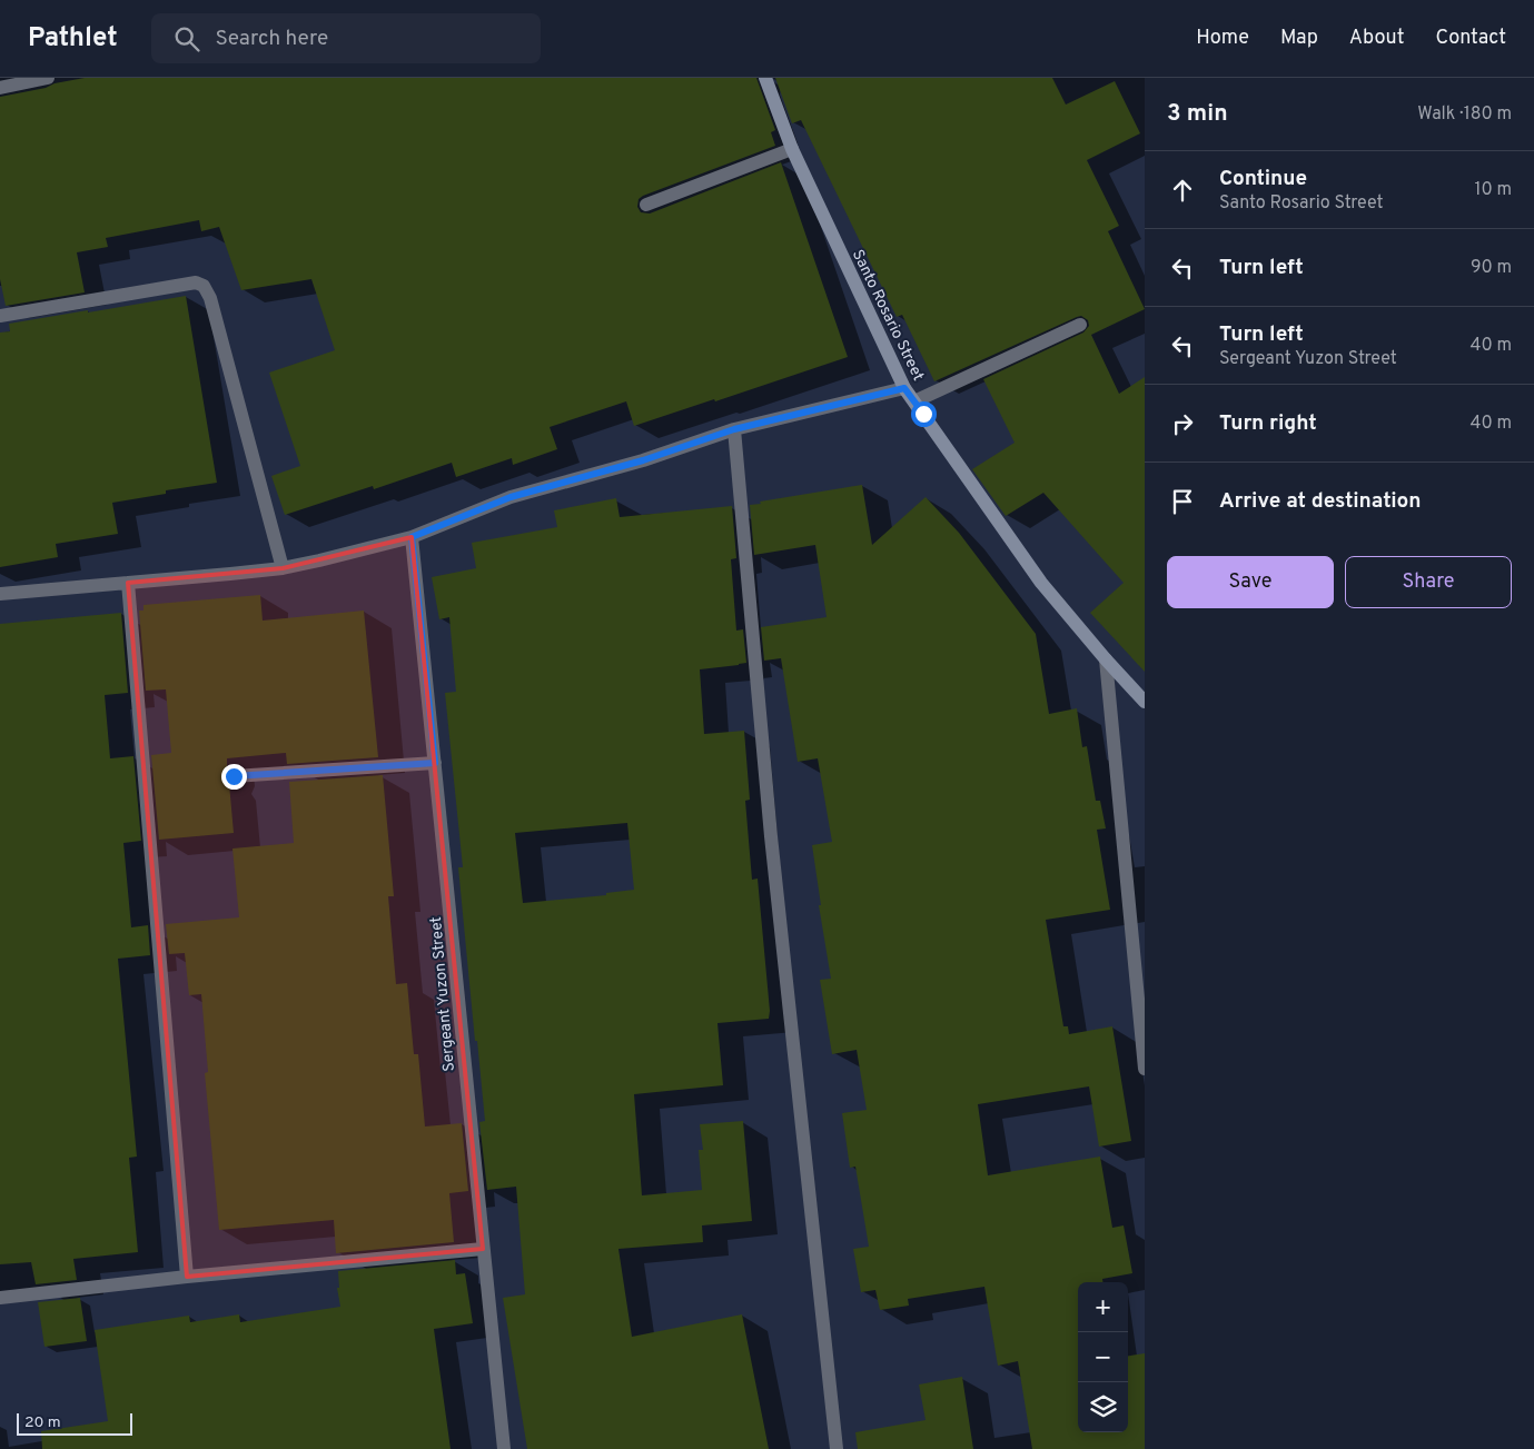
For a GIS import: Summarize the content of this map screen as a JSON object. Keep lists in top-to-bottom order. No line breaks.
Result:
{"streets":{"street":["Santo Rosario Street","Sergeant Yuzon Street"]},"scale_bar":"20 m","page":{"header":"Pathlet","search":"Search here","nav":["Home","Map","About","Contact"],"heading":["3 min","Walk · 180 m"],"list":[["Continue","Santo Rosario Street","10 m"],["Turn left","90 m"],["Turn left","Sergeant Yuzon Street","40 m"],["Turn right","40 m"],"Arrive at destination"],"buttons":["Save","Share"],"map_buttons":["+","−"],"scale":"20 m"}}
